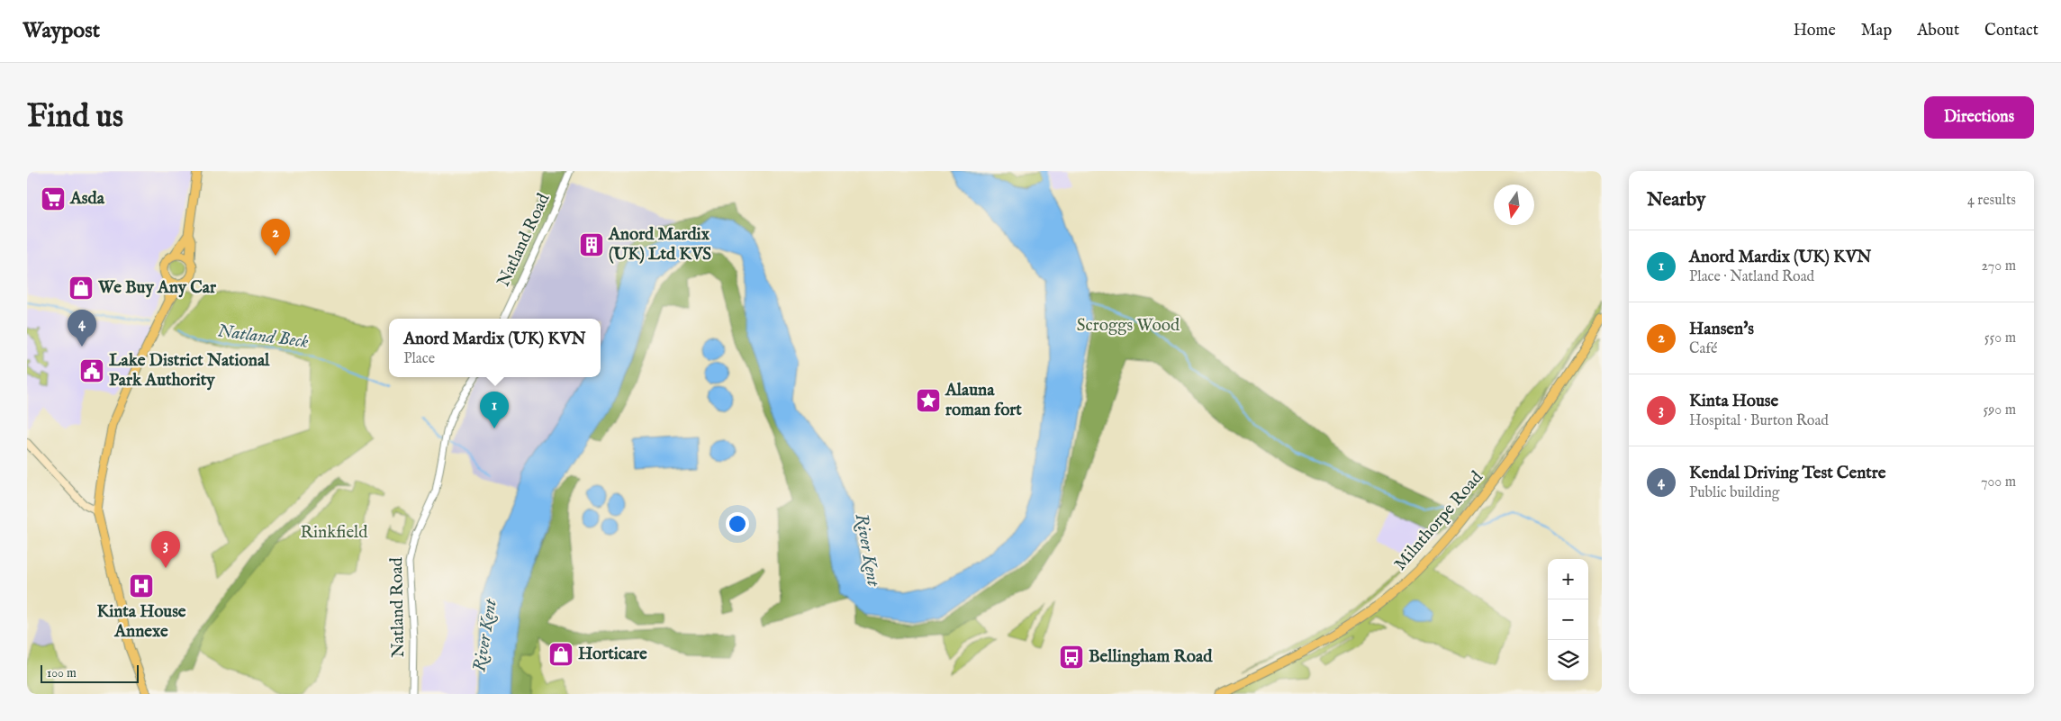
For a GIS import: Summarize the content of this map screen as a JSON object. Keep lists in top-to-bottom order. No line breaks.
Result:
{"streets":{"main road":["Milnthorpe Road"],"street":["Natland Road"]},"water":["Natland Beck","River Kent"],"parks":["Scroggs Wood","Rinkfield"],"places":{"supermarket":["Asda"],"building":["Anord Mardix (UK) Ltd KVS"],"shop":["We Buy Any Car","Horticare"],"public building":["Lake District National Park Authority"],"place":["Alauna roman fort"],"hospital":["Kinta House Annexe"],"bus stop":["Bellingham Road"]},"scale_bar":"100 m","north":"bottom","page":{"header":"Waypost","nav":["Home","Map","About","Contact"],"buttons":"Directions","title":"Find us","heading":["Nearby","4 results"],"pins":["2","4","1","3"],"list":[{"mark":"1","name":"Anord Mardix (UK) KVN","note":"Place · Natland Road","value":"270 m"},{"mark":"2","name":"Hansen's","note":"Café","value":"550 m"},{"mark":"3","name":"Kinta House","note":"Hospital · Burton Road","value":"590 m"},{"mark":"4","name":"Kendal Driving Test Centre","note":"Public building","value":"700 m"}],"popup":["Anord Mardix (UK) KVN","Place"],"map_buttons":["+","−"],"scale":"100 m"}}
